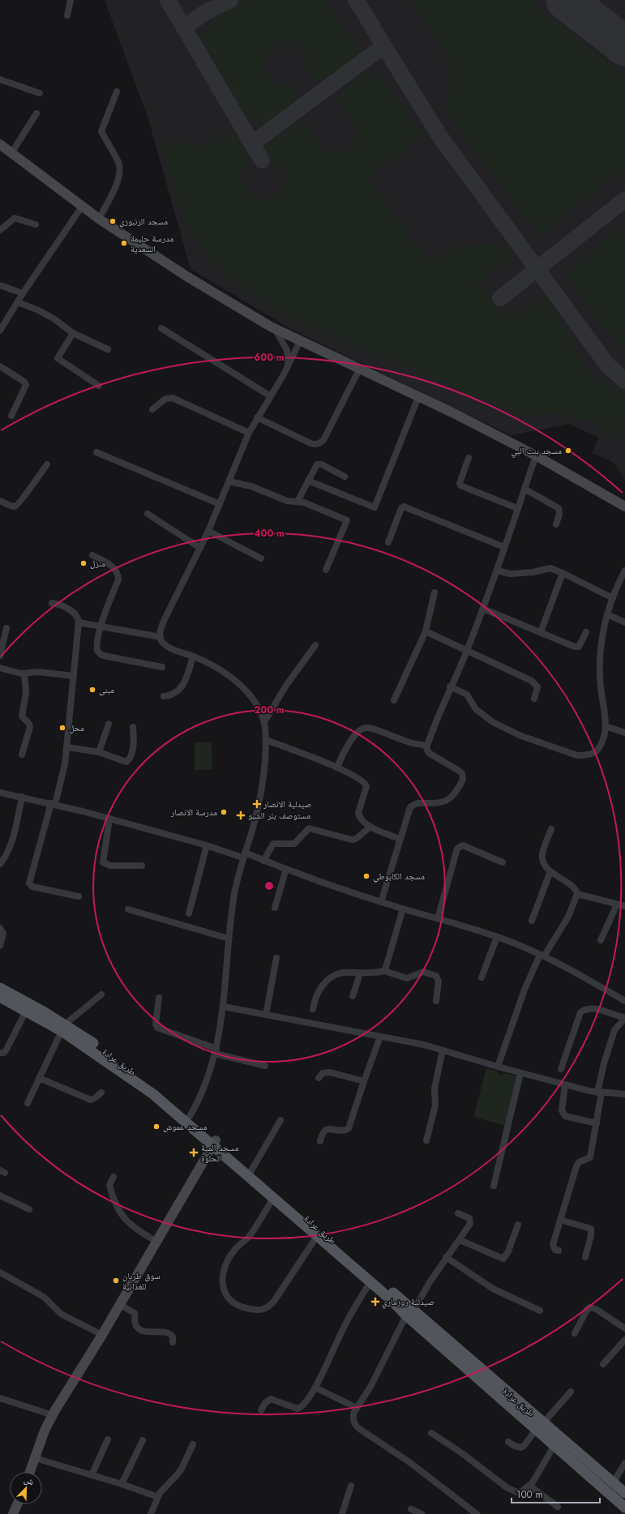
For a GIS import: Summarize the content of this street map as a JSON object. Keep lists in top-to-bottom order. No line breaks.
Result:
{"streets":{"main road":["طريق عرادة"]},"places":{"other":["مسجد الزنبوزي","مدرسة حليمة السعدية","مسجد بنت البي","منزل","مبنى","محل","مدرسة الانصار","مسجد الكابوطي","مسجد عموش","سوق طربان للغذائية"],"health":["صيدلية الانصار","مستوصف بئر الشبو","مسجد المية الحلوة","صيدلية روزماري"]},"scale_bar":"100 m","north":"top right","rings":["600 m","400 m","200 m"]}
